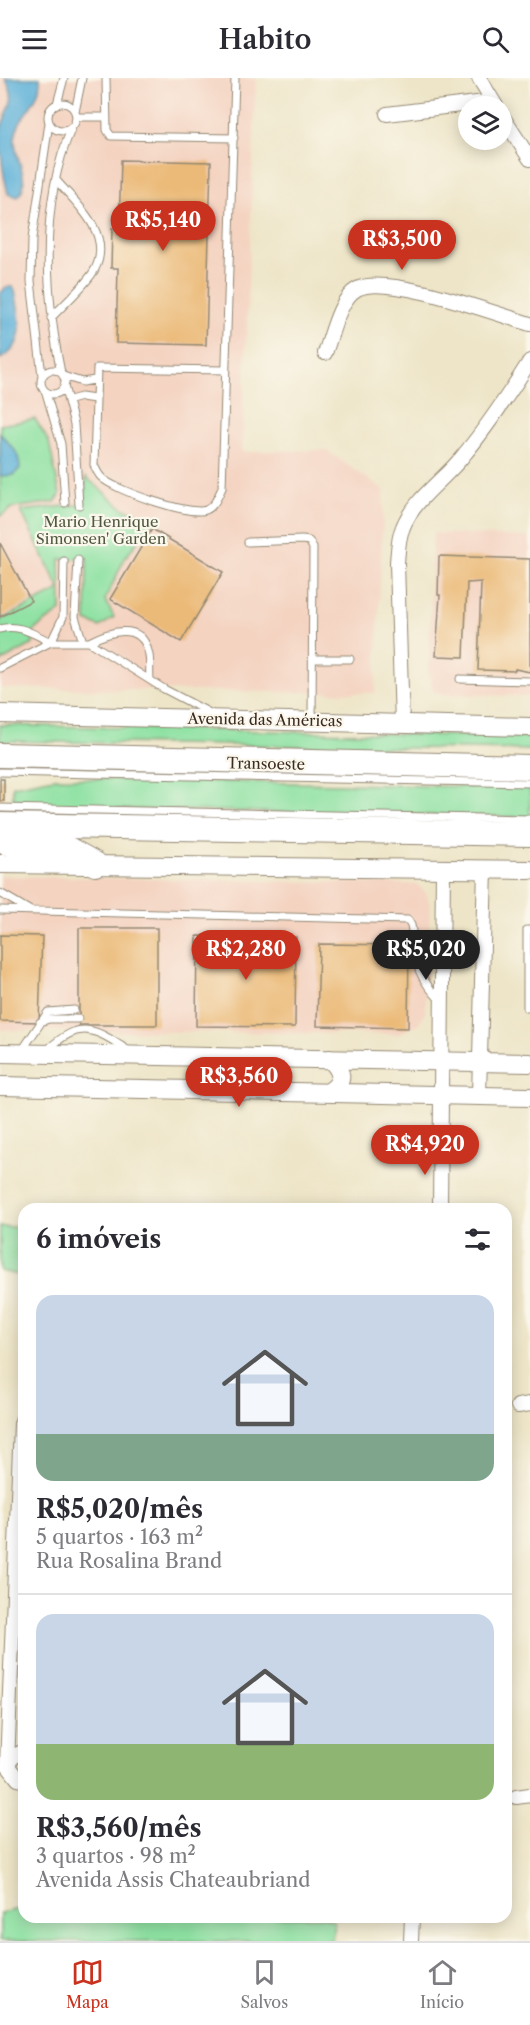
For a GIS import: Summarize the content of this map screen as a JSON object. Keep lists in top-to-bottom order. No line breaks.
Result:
{"streets":{"street":["Avenida das Américas"],"lane":["Transoeste"]},"parks":["Mario Henrique Simonsen' Garden"],"page":{"header":"Habito","price":["R$5,140","R$3,500","R$2,280","R$5,020","R$3,560","R$4,920"],"heading":"6 imóveis","list":[{"name":"R$5,020/mês","note":"5 quartos · 163 m² · Rua Rosalina Brand"},{"name":"R$3,560/mês","note":"3 quartos · 98 m² · Avenida Assis Chateaubriand"}],"tabs":["Mapa","Salvos","Início"]}}
